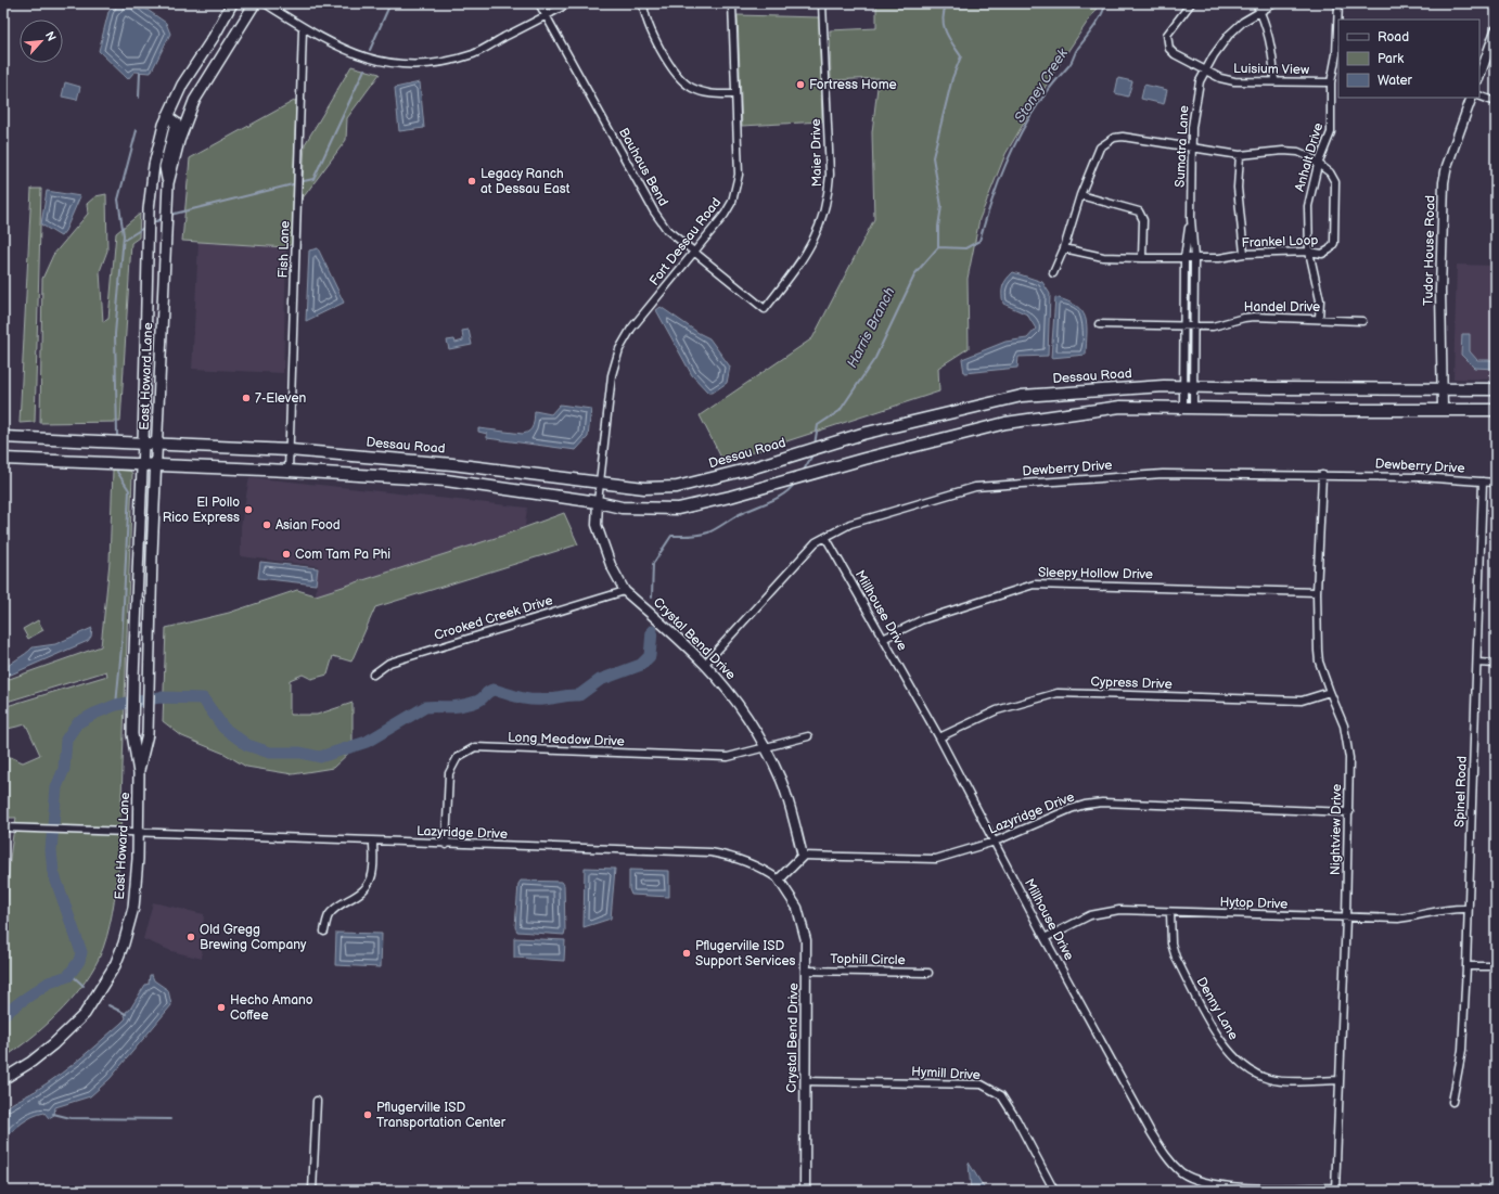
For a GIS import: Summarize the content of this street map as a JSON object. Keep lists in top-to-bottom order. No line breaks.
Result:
{"streets":{"main road":["East Howard Lane","Dessau Road"],"street":["Luisium View","Sumatra Lane","Maier Drive","Anhalt Drive","Bauhaus Bend","Fort Dessau Road","Frankel Loop","Fish Lane","Tudor House Road","Handel Drive","Dewberry Drive","Sleepy Hollow Drive","Millhouse Drive","Crooked Creek Drive","Crystal Bend Drive","Cypress Drive","Long Meadow Drive","Spinel Road","Lazyridge Drive","Nightview Drive","Hytop Drive","Tophill Circle","Denny Lane","Hymill Drive"]},"crossings":[["Luisium View","Sumatra Lane"],["Luisium View","Anhalt Drive"],["Sumatra Lane","Frankel Loop"],["Sumatra Lane","Handel Drive"],["Sumatra Lane","Dessau Road"],["Maier Drive","Bauhaus Bend"],["Anhalt Drive","Frankel Loop"],["Anhalt Drive","Handel Drive"],["Bauhaus Bend","Fort Dessau Road"],["Fort Dessau Road","Dessau Road"],["Fort Dessau Road","Crystal Bend Drive"],["Fish Lane","Dessau Road"],["Tudor House Road","Dessau Road"],["East Howard Lane","Dessau Road"],["East Howard Lane","Lazyridge Drive"],["Dewberry Drive","Millhouse Drive"],["Dewberry Drive","Crystal Bend Drive"],["Dewberry Drive","Spinel Road"],["Dewberry Drive","Nightview Drive"],["Sleepy Hollow Drive","Millhouse Drive"],["Sleepy Hollow Drive","Nightview Drive"],["Millhouse Drive","Cypress Drive"],["Millhouse Drive","Lazyridge Drive"],["Millhouse Drive","Nightview Drive"],["Millhouse Drive","Hytop Drive"],["Crooked Creek Drive","Crystal Bend Drive"],["Crystal Bend Drive","Long Meadow Drive"],["Crystal Bend Drive","Lazyridge Drive"],["Crystal Bend Drive","Tophill Circle"],["Crystal Bend Drive","Hymill Drive"],["Cypress Drive","Nightview Drive"],["Long Meadow Drive","Lazyridge Drive"],["Spinel Road","Hytop Drive"],["Lazyridge Drive","Nightview Drive"],["Nightview Drive","Hytop Drive"],["Nightview Drive","Denny Lane"],["Hytop Drive","Denny Lane"]],"water":["Stoney Creek","Harris Branch"],"places":["Fortress Home","Legacy Ranch at Dessau East","7-Eleven","El Pollo Rico Express","Asian Food","Com Tam Pa Phi","Old Gregg Brewing Company","Pflugerville ISD Support Services","Hecho Amano Coffee","Pflugerville ISD Transportation Center"],"legend":["Road","Park","Water"],"north":"top right"}
